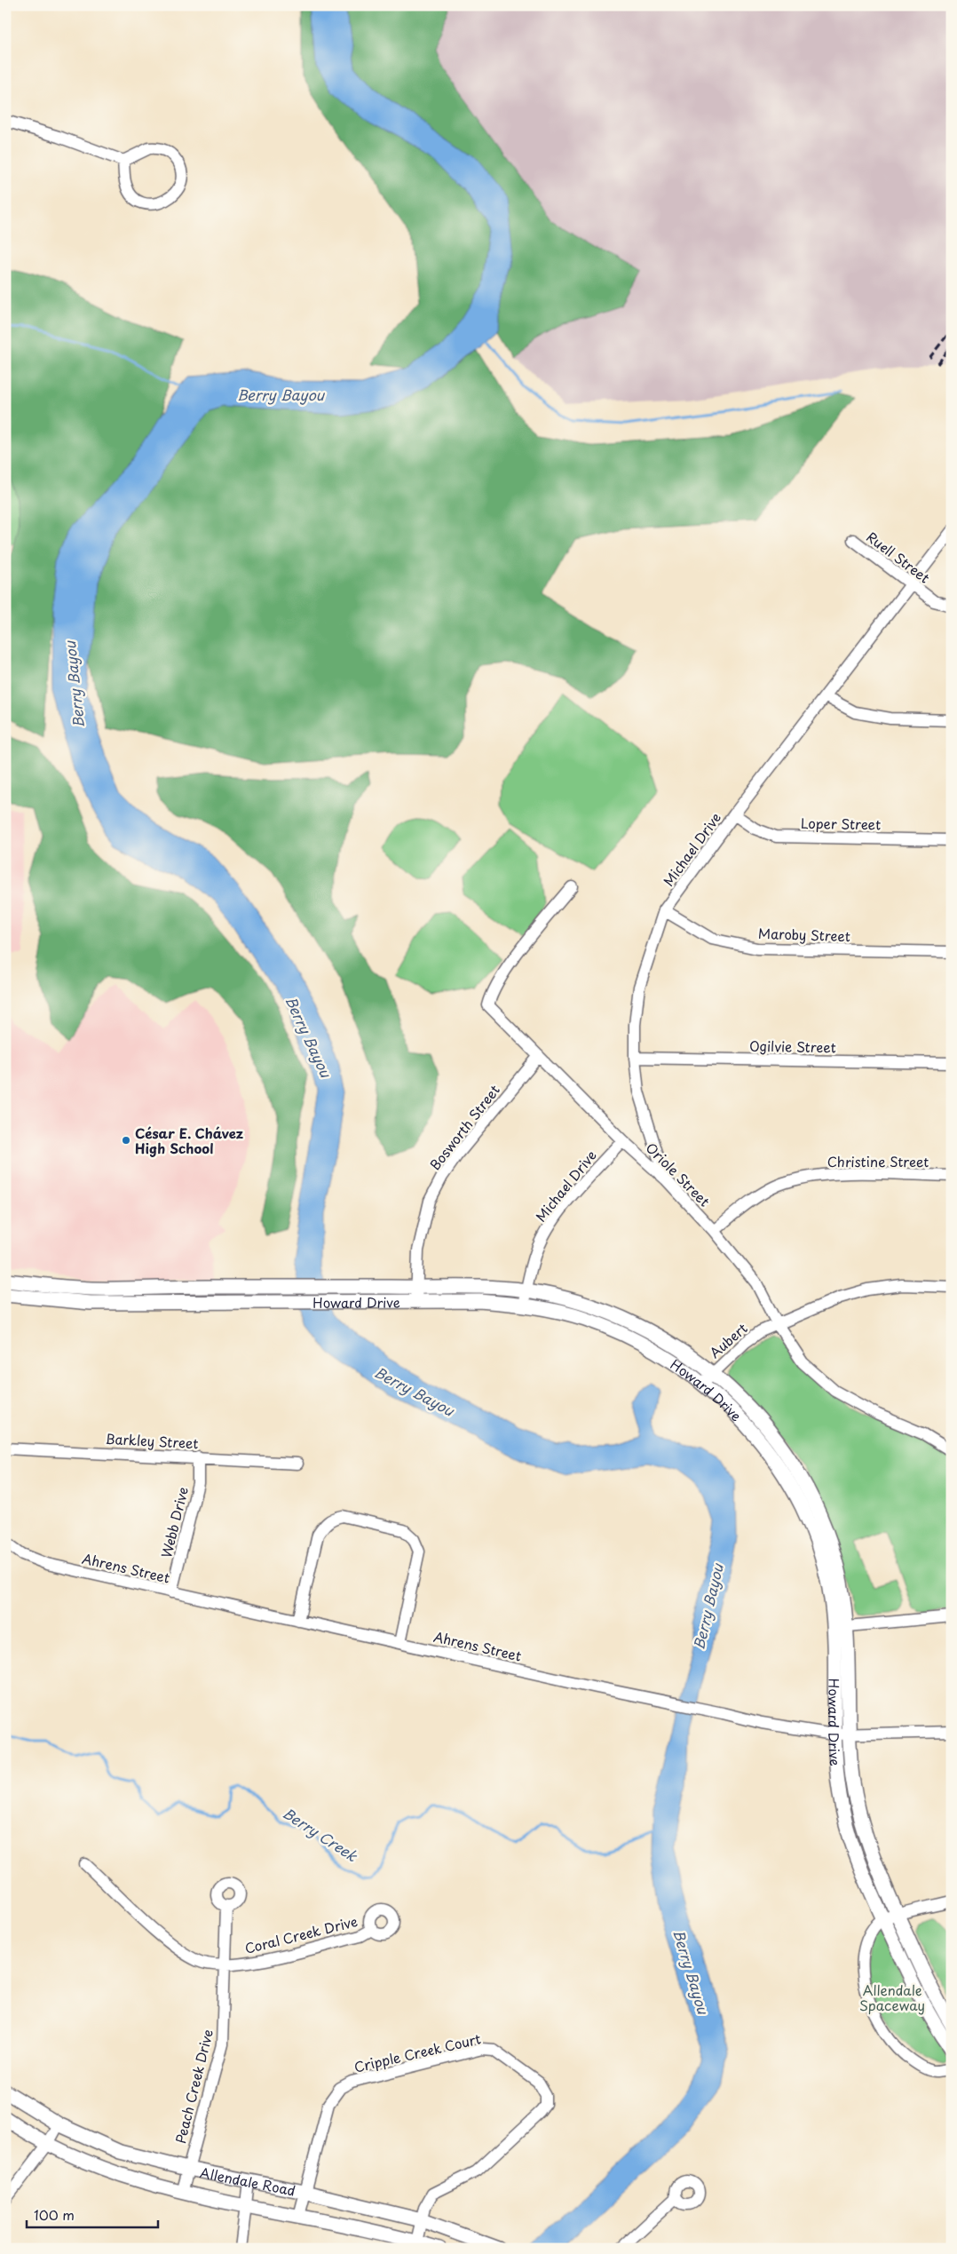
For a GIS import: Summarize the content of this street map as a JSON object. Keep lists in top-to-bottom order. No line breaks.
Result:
{"streets":{"main road":["Howard Drive","Allendale Road"],"street":["Ruell Street","Loper Street","Michael Drive","Maroby Street","Ogilvie Street","Bosworth Street","Christine Street","Oriole Street","Aubert","Barkley Street","Webb Drive","Ahrens Street","Coral Creek Drive","Cripple Creek Court","Peach Creek Drive"]},"crossings":[["Ruell Street","Michael Drive"],["Loper Street","Michael Drive"],["Michael Drive","Maroby Street"],["Michael Drive","Ogilvie Street"],["Michael Drive","Oriole Street"],["Michael Drive","Howard Drive"],["Bosworth Street","Oriole Street"],["Bosworth Street","Howard Drive"],["Christine Street","Oriole Street"],["Oriole Street","Aubert"],["Howard Drive","Aubert"],["Howard Drive","Ahrens Street"],["Barkley Street","Webb Drive"],["Webb Drive","Ahrens Street"],["Coral Creek Drive","Peach Creek Drive"],["Cripple Creek Court","Allendale Road"],["Peach Creek Drive","Allendale Road"]],"water":["Berry Bayou","Berry Creek"],"parks":["Allendale Spaceway"],"places":["César E. Chávez High School"],"scale_bar":"100 m"}
